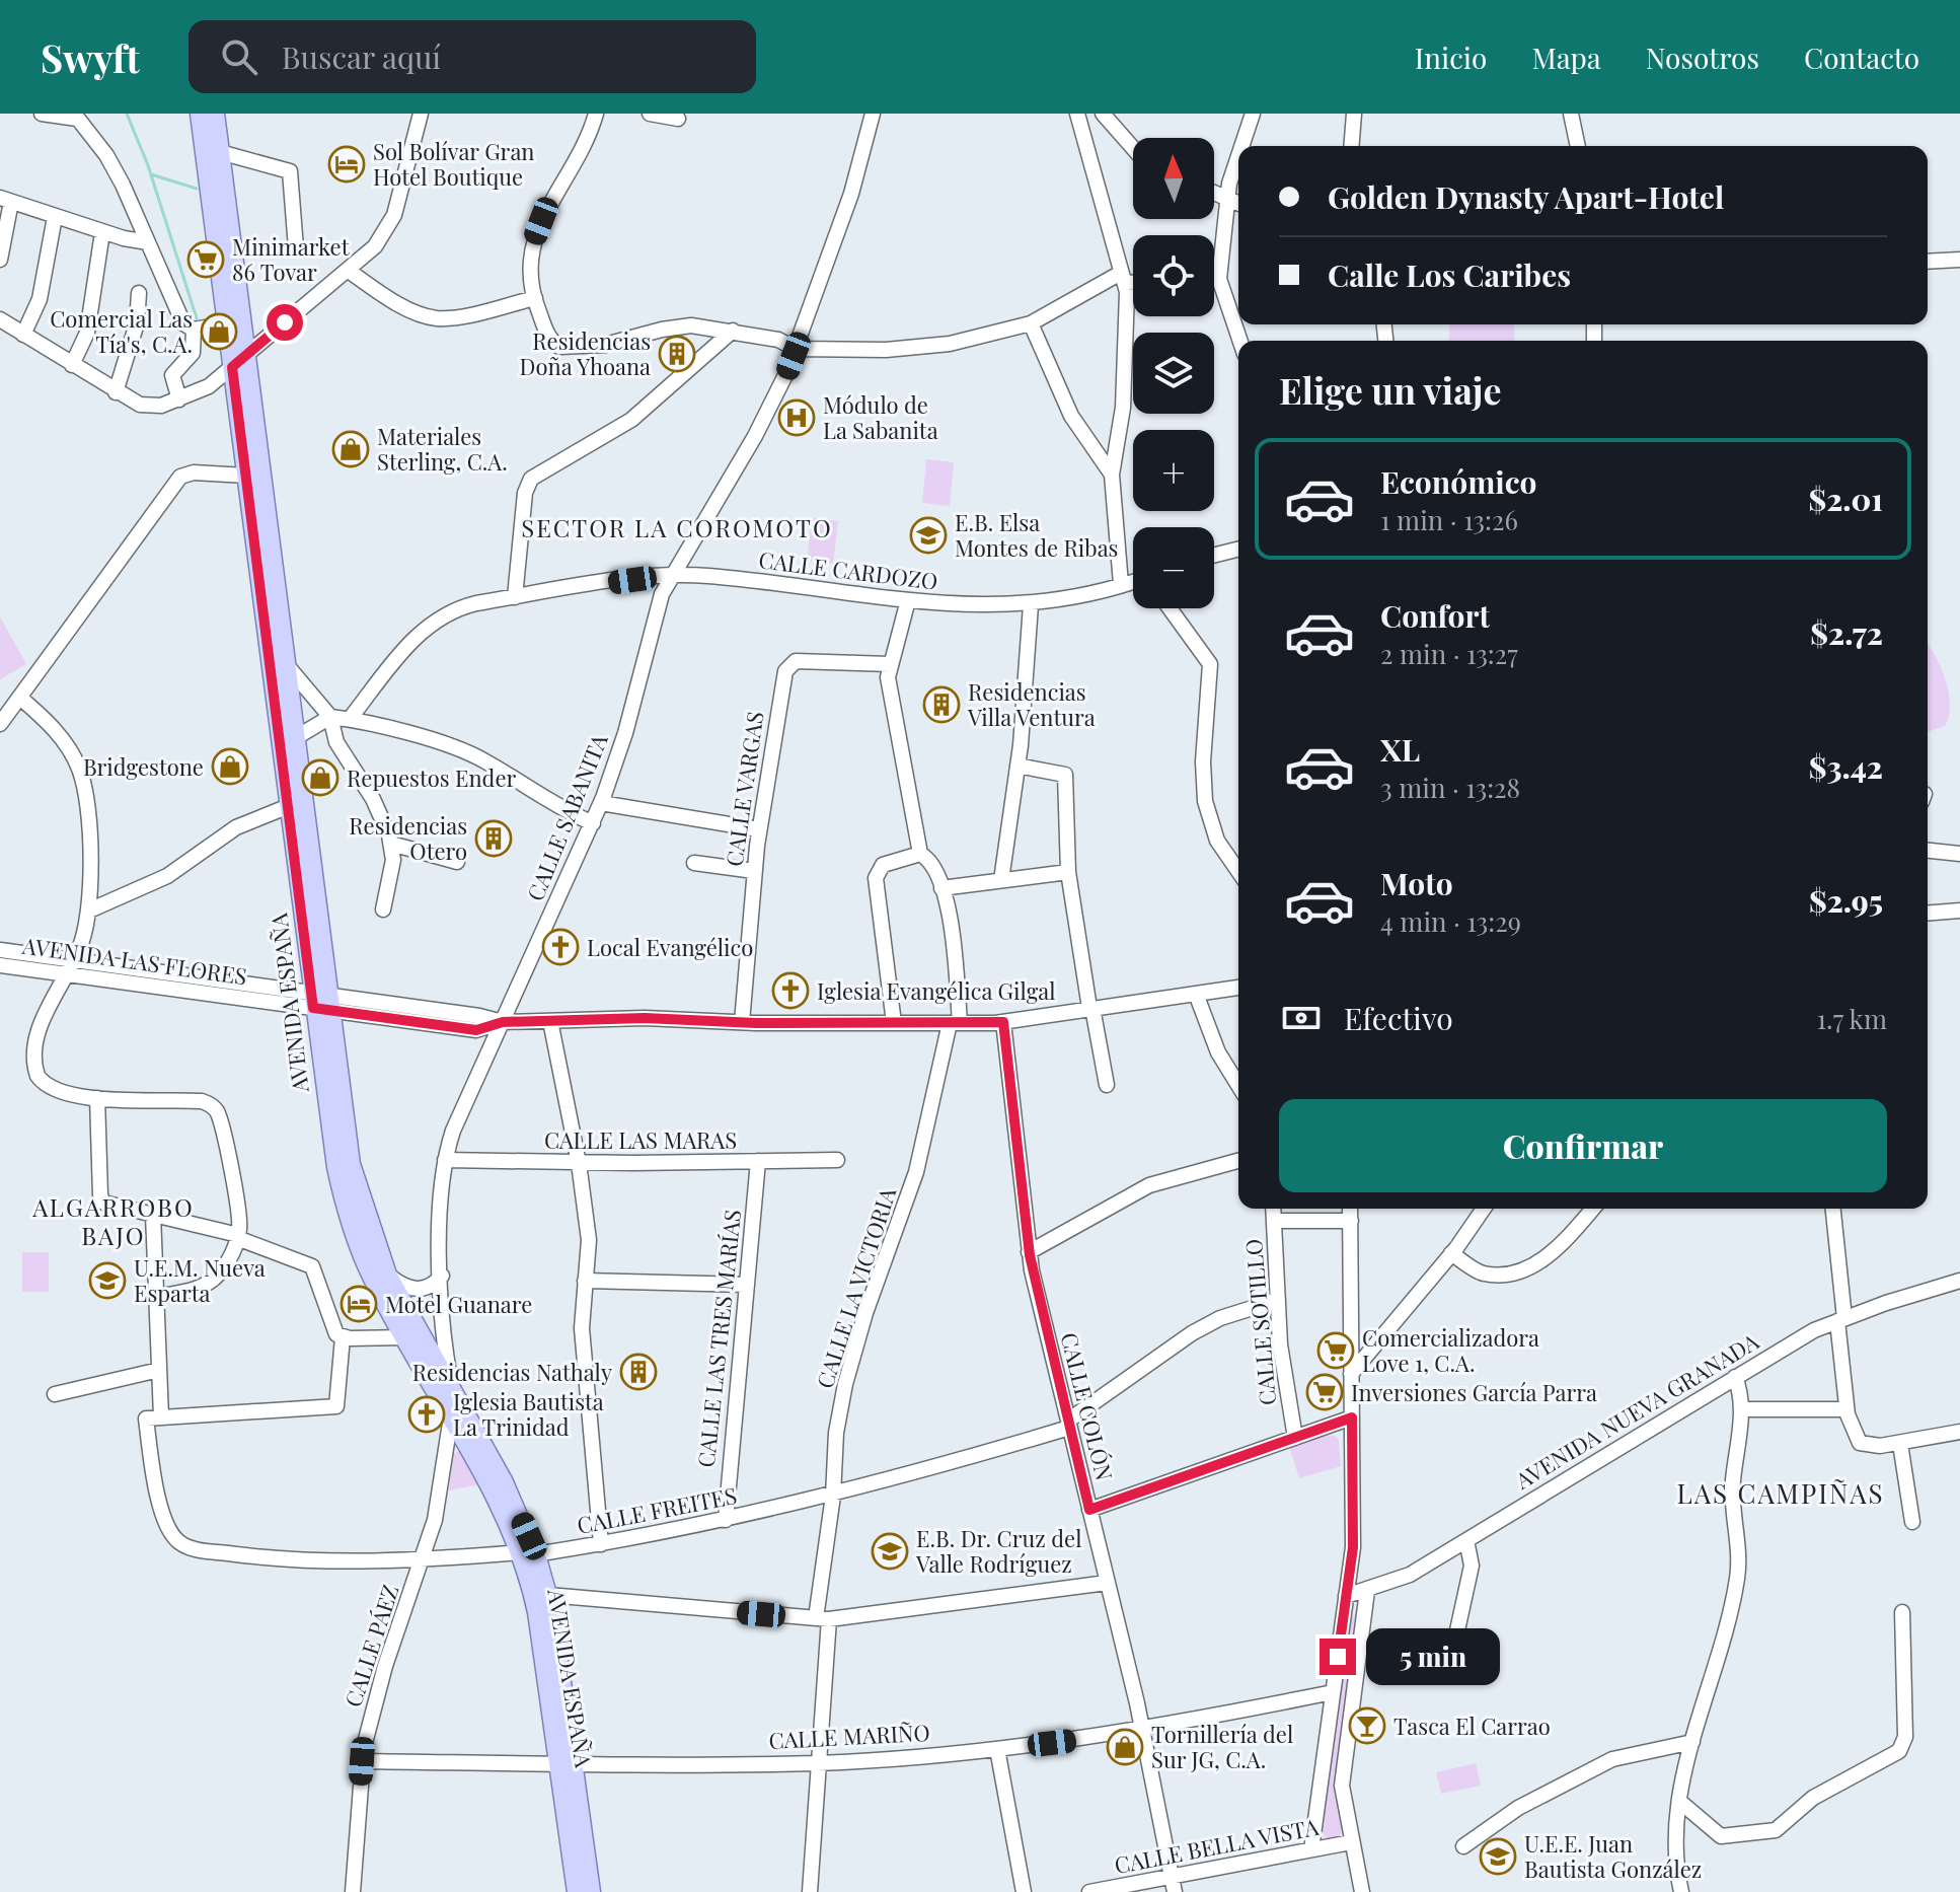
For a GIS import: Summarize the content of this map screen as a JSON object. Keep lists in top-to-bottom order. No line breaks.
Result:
{"streets":{"main road":["AVENIDA ESPAÑA"],"street":["CALLE CARDOZO","CALLE VARGAS","CALLE SABANITA","AVENIDA LAS FLORES","CALLE LAS MARAS","CALLE LA VICTORIA","CALLE SOTILLO","CALLE LAS TRES MARÍAS","CALLE COLÓN","AVENIDA NUEVA GRANADA","CALLE FREITES","CALLE PÁEZ","CALLE MARIÑO","CALLE BELLA VISTA"]},"crossings":[["CALLE CARDOZO","CALLE SABANITA"],["CALLE VARGAS","AVENIDA LAS FLORES"],["CALLE SABANITA","AVENIDA LAS FLORES"],["CALLE SABANITA","AVENIDA ESPAÑA"],["CALLE SABANITA","CALLE LAS MARAS"],["AVENIDA LAS FLORES","AVENIDA ESPAÑA"],["AVENIDA LAS FLORES","CALLE LA VICTORIA"],["AVENIDA LAS FLORES","CALLE COLÓN"],["AVENIDA ESPAÑA","CALLE FREITES"],["AVENIDA ESPAÑA","CALLE PÁEZ"],["AVENIDA ESPAÑA","CALLE MARIÑO"],["CALLE LAS MARAS","CALLE LAS TRES MARÍAS"],["CALLE LA VICTORIA","CALLE FREITES"],["CALLE LA VICTORIA","CALLE MARIÑO"],["CALLE SOTILLO","CALLE FREITES"],["CALLE LAS TRES MARÍAS","CALLE FREITES"],["CALLE COLÓN","CALLE FREITES"],["CALLE COLÓN","CALLE MARIÑO"],["CALLE COLÓN","CALLE BELLA VISTA"],["CALLE FREITES","CALLE PÁEZ"],["CALLE PÁEZ","CALLE MARIÑO"]],"districts":["SECTOR LA COROMOTO","ALGARROBO BAJO","LAS CAMPIÑAS"],"places":{"hotel":["Sol Bolívar Gran Hotel Boutique","Motel Guanare"],"supermarket":["Minimarket 86 Tovar","Comercializadora Love 1, C.A.","Inversiones García Parra"],"shop":["Comercial Las Tía's, C.A.","Materiales Sterling, C.A.","Bridgestone","Repuestos Ender","Tornillería del Sur JG, C.A."],"building":["Residencias Doña Yhoana","Residencias Villa Ventura","Residencias Otero","Residencias Nathaly"],"hospital":["Módulo de La Sabanita"],"school or university":["E.B. Elsa Montes de Ribas","U.E.M. Nueva Esparta","E.B. Dr. Cruz del Valle Rodríguez","U.E.E. Juan Bautista González"],"church":["Local Evangélico","Iglesia Evangélica Gilgal","Iglesia Bautista La Trinidad"],"bar":["Tasca El Carrao"]},"north":"top","page":{"header":"Swyft","search":"Buscar aquí","nav":["Inicio","Mapa","Nosotros","Contacto"],"map_buttons":["+","−"],"banner":["Golden Dynasty Apart-Hotel","Calle Los Caribes"],"heading":"Elige un viaje","list":[{"name":"Económico","note":"1 min · 13:26","value":"$2.01"},{"name":"Confort","note":"2 min · 13:27","value":"$2.72"},{"name":"XL","note":"3 min · 13:28","value":"$3.42"},{"name":"Moto","note":"4 min · 13:29","value":"$2.95"}],"pay":["Efectivo","1.7 km"],"buttons":"Confirmar","bubble":"5 min"}}
